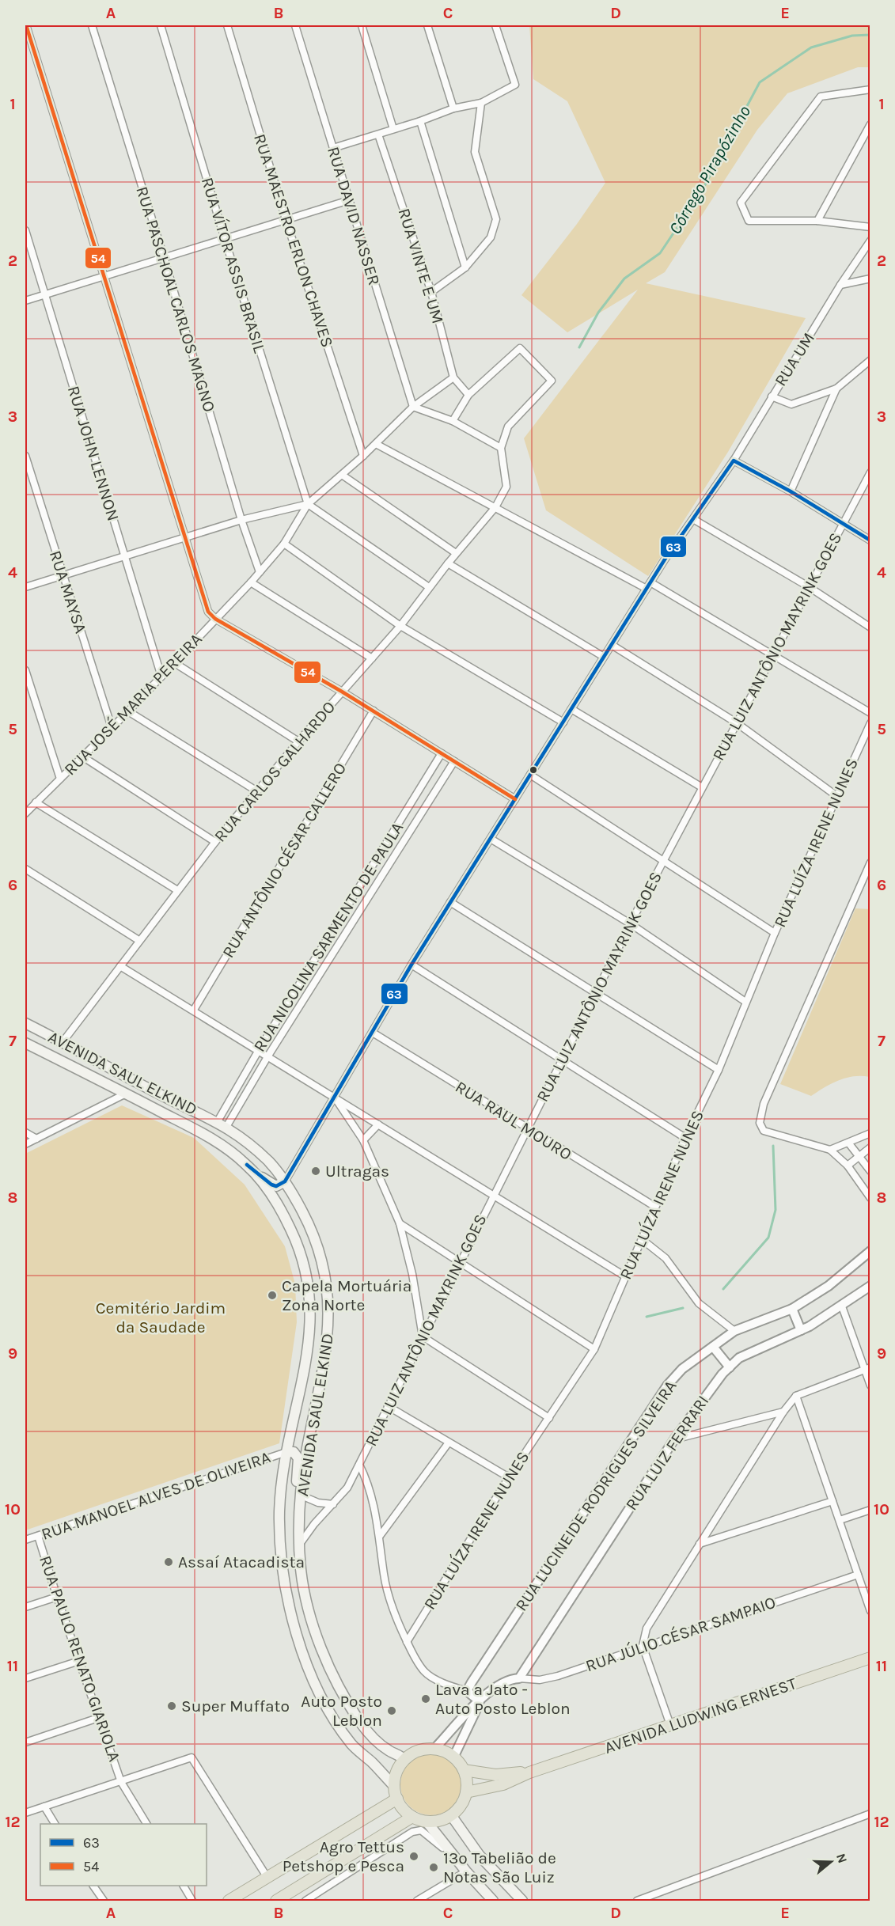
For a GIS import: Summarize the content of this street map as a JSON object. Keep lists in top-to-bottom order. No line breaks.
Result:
{"streets":{"highway":["AVENIDA LUDWING ERNEST"],"main road":["AVENIDA SAUL ELKIND"],"street":["RUA DAVID NASSER","RUA MAESTRO ERLON CHAVES","RUA VÍTOR ASSIS BRASIL","RUA VINTE E UM","RUA PASCHOAL CARLOS MAGNO","RUA UM","RUA JOHN LENNON","RUA MAYSA","RUA LUIZ ANTÔNIO MAYRINK GOES","RUA JOSÉ MARIA PEREIRA","RUA CARLOS GALHARDO","RUA LUÍZA IRENE NUNES","RUA ANTÔNIO CÉSAR CALLERO","RUA NICOLINA SARMENTO DE PAULA","RUA RAUL MOURO","RUA LUIZ FERRARI","RUA MANOEL ALVES DE OLIVEIRA","RUA LUCINEIDE RODRIGUES SILVEIRA","RUA JÚLIO CÉSAR SAMPAIO","RUA PAULO RENATO GIARIOLA"]},"crossings":[["RUA DAVID NASSER","RUA JOSÉ MARIA PEREIRA"],["RUA MAESTRO ERLON CHAVES","RUA JOSÉ MARIA PEREIRA"],["RUA VÍTOR ASSIS BRASIL","RUA JOSÉ MARIA PEREIRA"],["RUA VINTE E UM","RUA JOSÉ MARIA PEREIRA"],["RUA PASCHOAL CARLOS MAGNO","RUA JOSÉ MARIA PEREIRA"],["RUA UM","AVENIDA SAUL ELKIND"],["RUA UM","RUA RAUL MOURO"],["RUA JOHN LENNON","RUA JOSÉ MARIA PEREIRA"],["RUA MAYSA","RUA JOSÉ MARIA PEREIRA"],["RUA LUIZ ANTÔNIO MAYRINK GOES","AVENIDA SAUL ELKIND"],["RUA LUIZ ANTÔNIO MAYRINK GOES","RUA RAUL MOURO"],["RUA CARLOS GALHARDO","AVENIDA SAUL ELKIND"],["RUA LUÍZA IRENE NUNES","RUA RAUL MOURO"],["RUA NICOLINA SARMENTO DE PAULA","AVENIDA SAUL ELKIND"],["AVENIDA SAUL ELKIND","RUA MANOEL ALVES DE OLIVEIRA"],["AVENIDA SAUL ELKIND","RUA JÚLIO CÉSAR SAMPAIO"],["AVENIDA SAUL ELKIND","AVENIDA LUDWING ERNEST"],["RUA LUIZ FERRARI","RUA JÚLIO CÉSAR SAMPAIO"],["RUA MANOEL ALVES DE OLIVEIRA","RUA PAULO RENATO GIARIOLA"],["RUA JÚLIO CÉSAR SAMPAIO","AVENIDA LUDWING ERNEST"]],"water":["Córrego Pirapózinho"],"parks":["Cemitério Jardim da Saudade"],"places":["Ultragas","Capela Mortuária Zona Norte","Assaí Atacadista","Lava a Jato - Auto Posto Leblon","Super Muffato","Auto Posto Leblon","Agro Tettus Petshop e Pesca","13º Tabelião de Notas São Luiz"],"lines":["transit line 54","transit line 63"],"legend":["63","54"],"north":"right","grid":{"columns":["A","B","C","D","E"],"rows":["1","2","3","4","5","6","7","8","9","10","11","12"]}}
